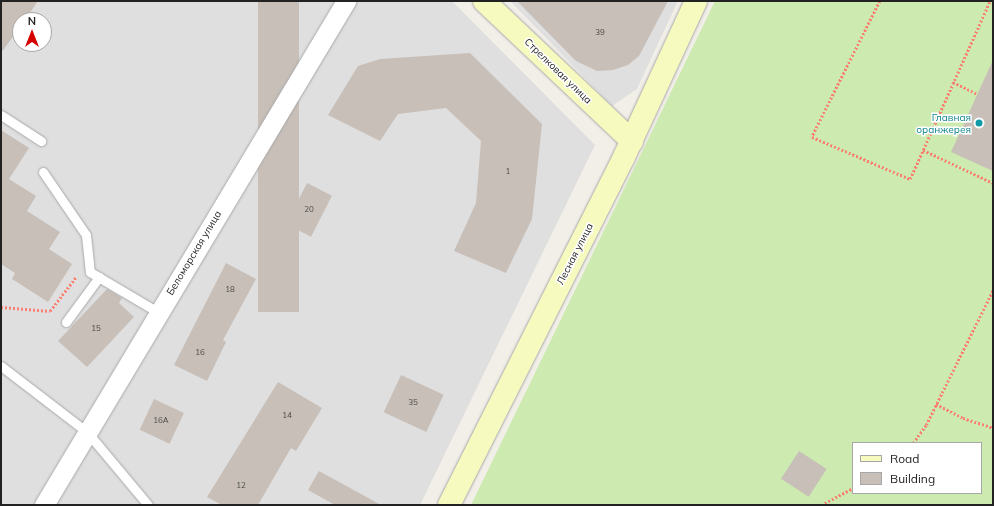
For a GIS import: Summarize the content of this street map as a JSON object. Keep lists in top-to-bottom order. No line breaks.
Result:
{"streets":{"street":["Стрелковая улица","Беломорская улица","Лесная улица"]},"crossings":[["Стрелковая улица","Лесная улица"]],"places":["Главная оранжерея"],"house_numbers":["39","1","20","18","15","16","35","14","16А","12"],"legend":["Road","Building"],"north":"top"}
